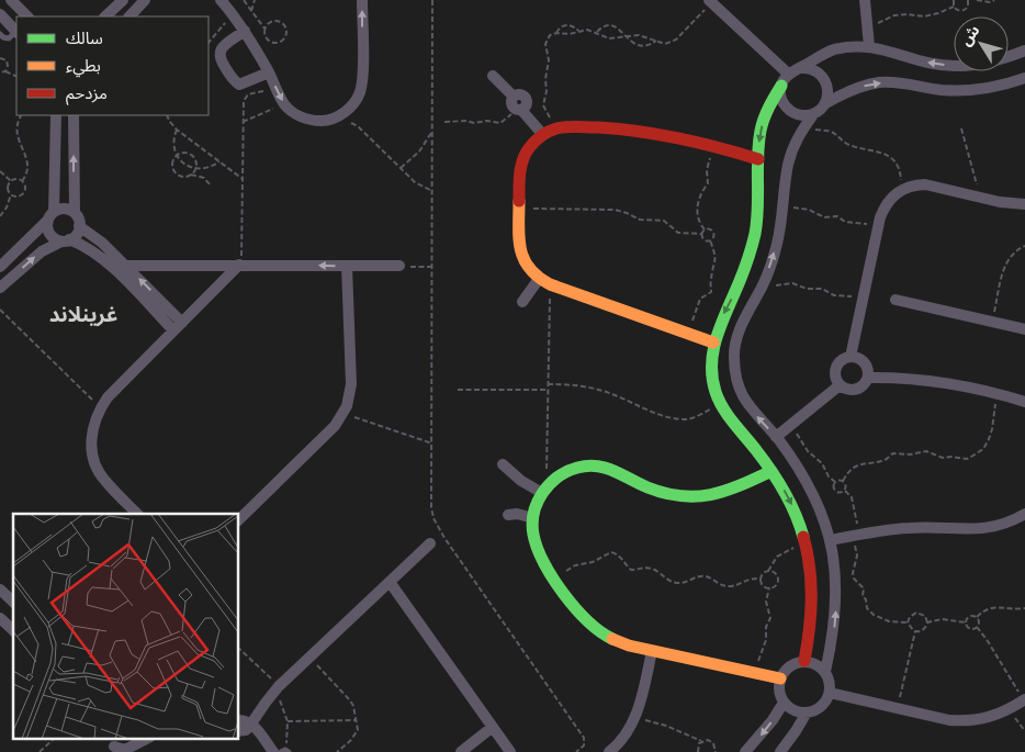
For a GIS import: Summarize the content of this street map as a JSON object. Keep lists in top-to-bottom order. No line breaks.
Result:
{"districts":["غرينلاند"],"legend":["سالك","بطيء","مزدحم"],"north":"top left"}
